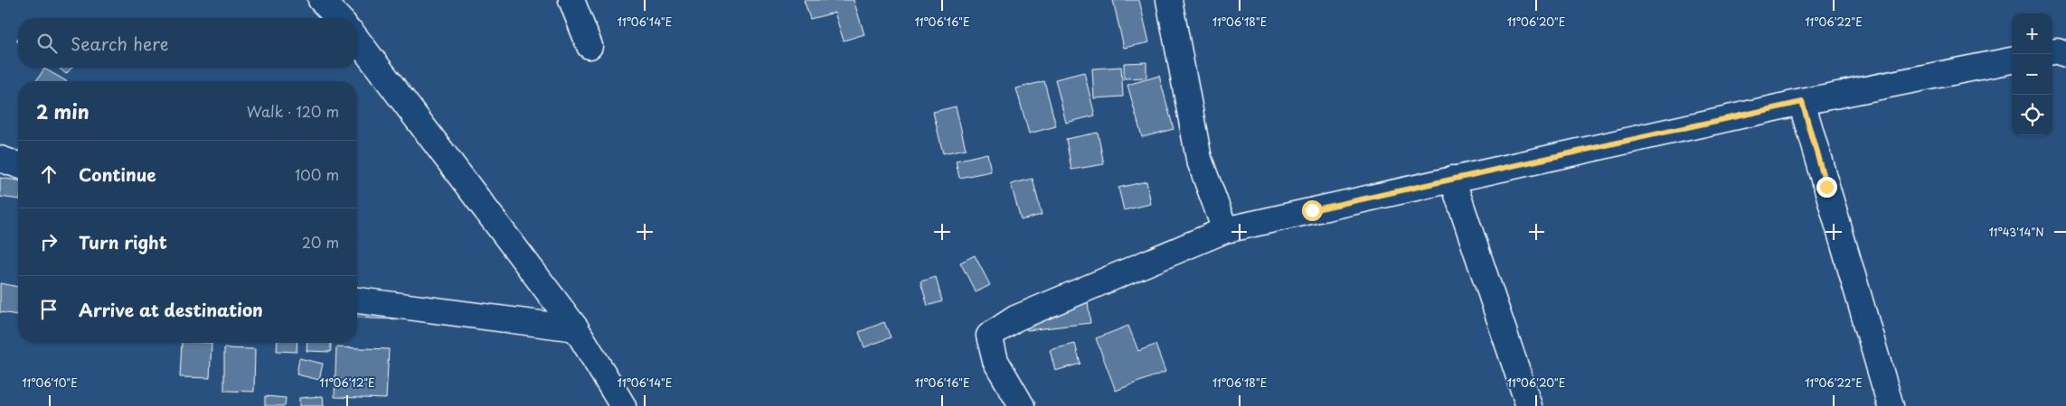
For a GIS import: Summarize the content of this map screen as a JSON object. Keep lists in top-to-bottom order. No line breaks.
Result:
{"page":{"map_buttons":["+","−"],"search":"Search here","heading":["2 min","Walk · 120 m"],"list":[["Continue","100 m"],["Turn right","20 m"],"Arrive at destination"]},"coordinates":["11°06'14\"E","11°06'16\"E","11°06'18\"E","11°06'20\"E","11°06'22\"E","11°43'14\"N","11°06'10\"E","11°06'12\"E"]}
